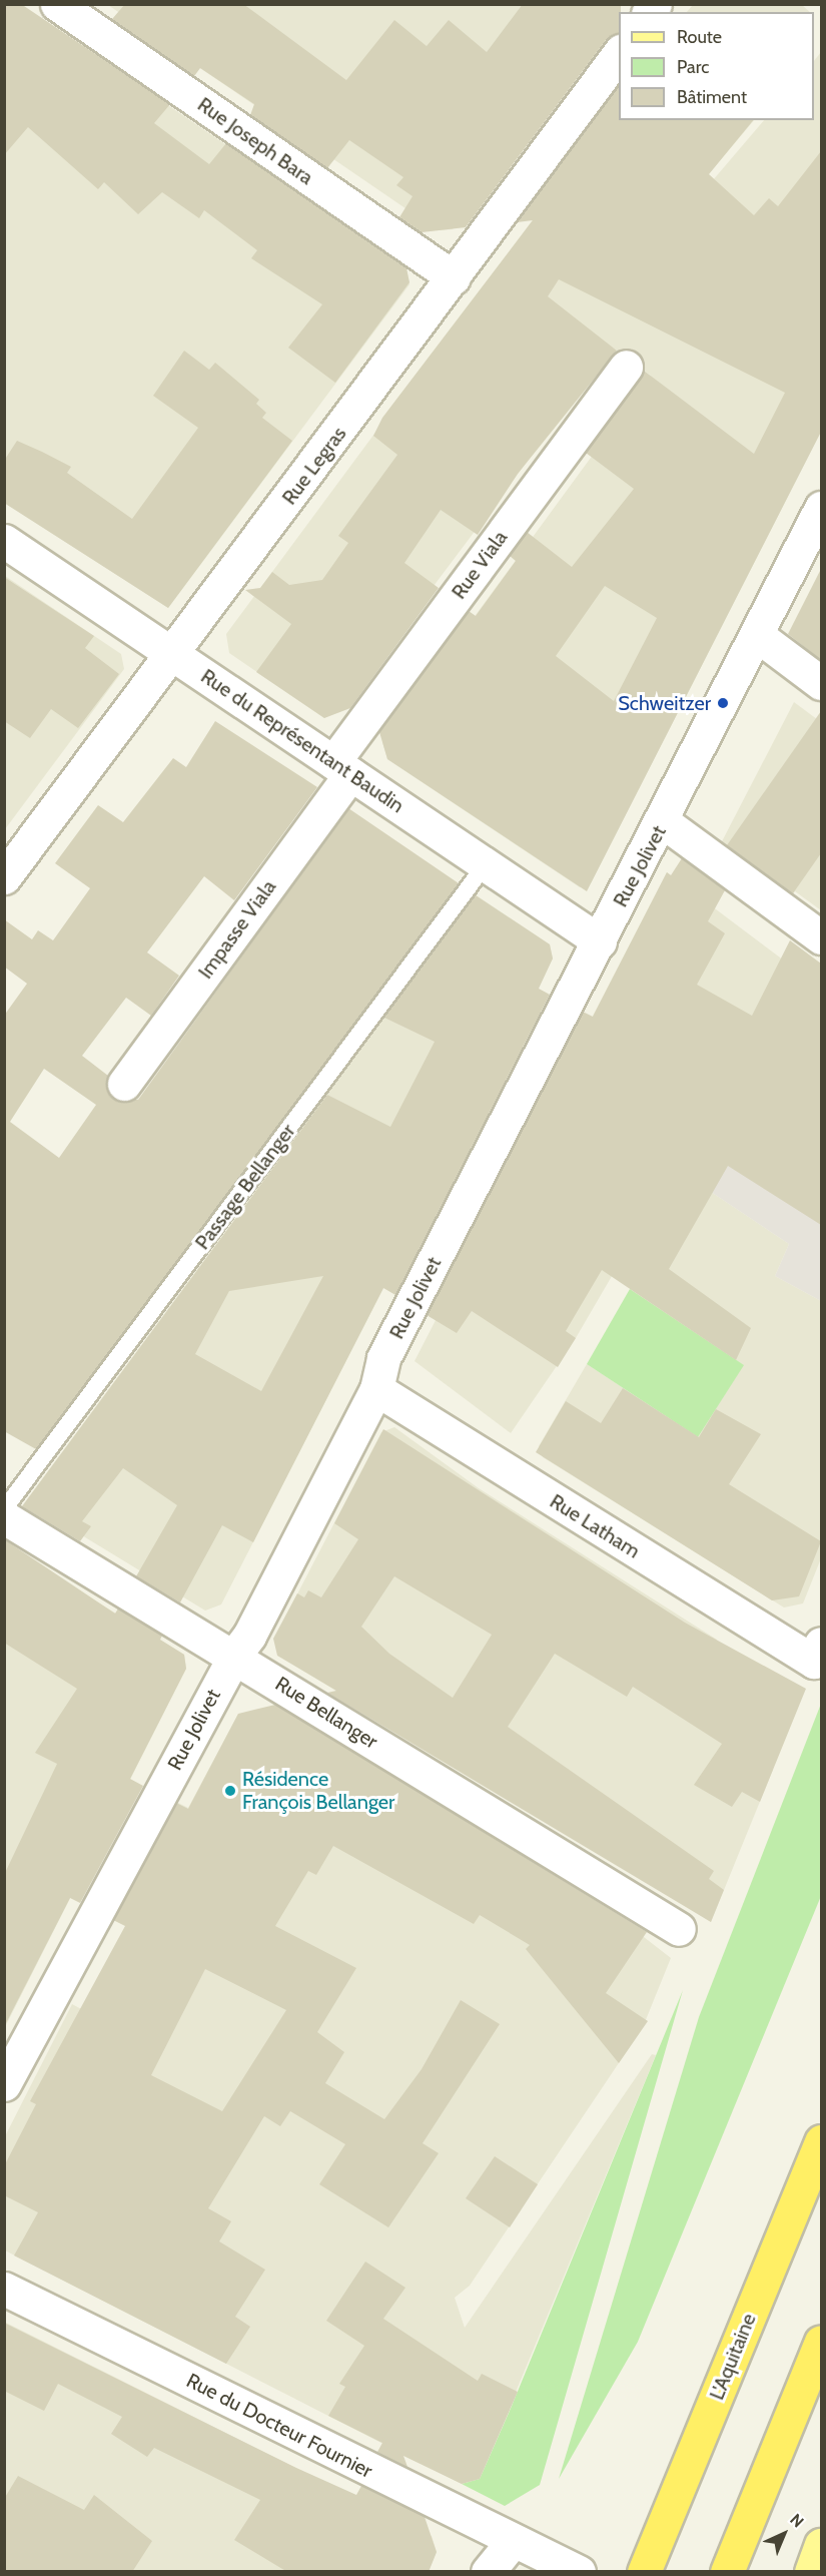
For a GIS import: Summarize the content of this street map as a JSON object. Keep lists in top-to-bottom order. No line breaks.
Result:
{"streets":{"highway":["L'Aquitaine"],"street":["Rue Joseph Bara","Rue Legras","Rue Viala","Rue du Représentant Baudin","Rue Jolivet","Impasse Viala","Rue Latham","Rue Bellanger","Rue du Docteur Fournier"],"lane":["Passage Bellanger"]},"crossings":[["Rue Joseph Bara","Rue Legras"],["Rue Legras","Rue du Représentant Baudin"],["Rue Viala","Rue du Représentant Baudin"],["Rue Viala","Impasse Viala"],["Rue du Représentant Baudin","Rue Jolivet"],["Rue du Représentant Baudin","Impasse Viala"],["Rue du Représentant Baudin","Passage Bellanger"],["Rue Jolivet","Rue Latham"],["Rue Jolivet","Rue Bellanger"]],"places":["Schweitzer","Résidence François Bellanger"],"legend":["Route","Parc","Bâtiment"],"north":"top right"}
